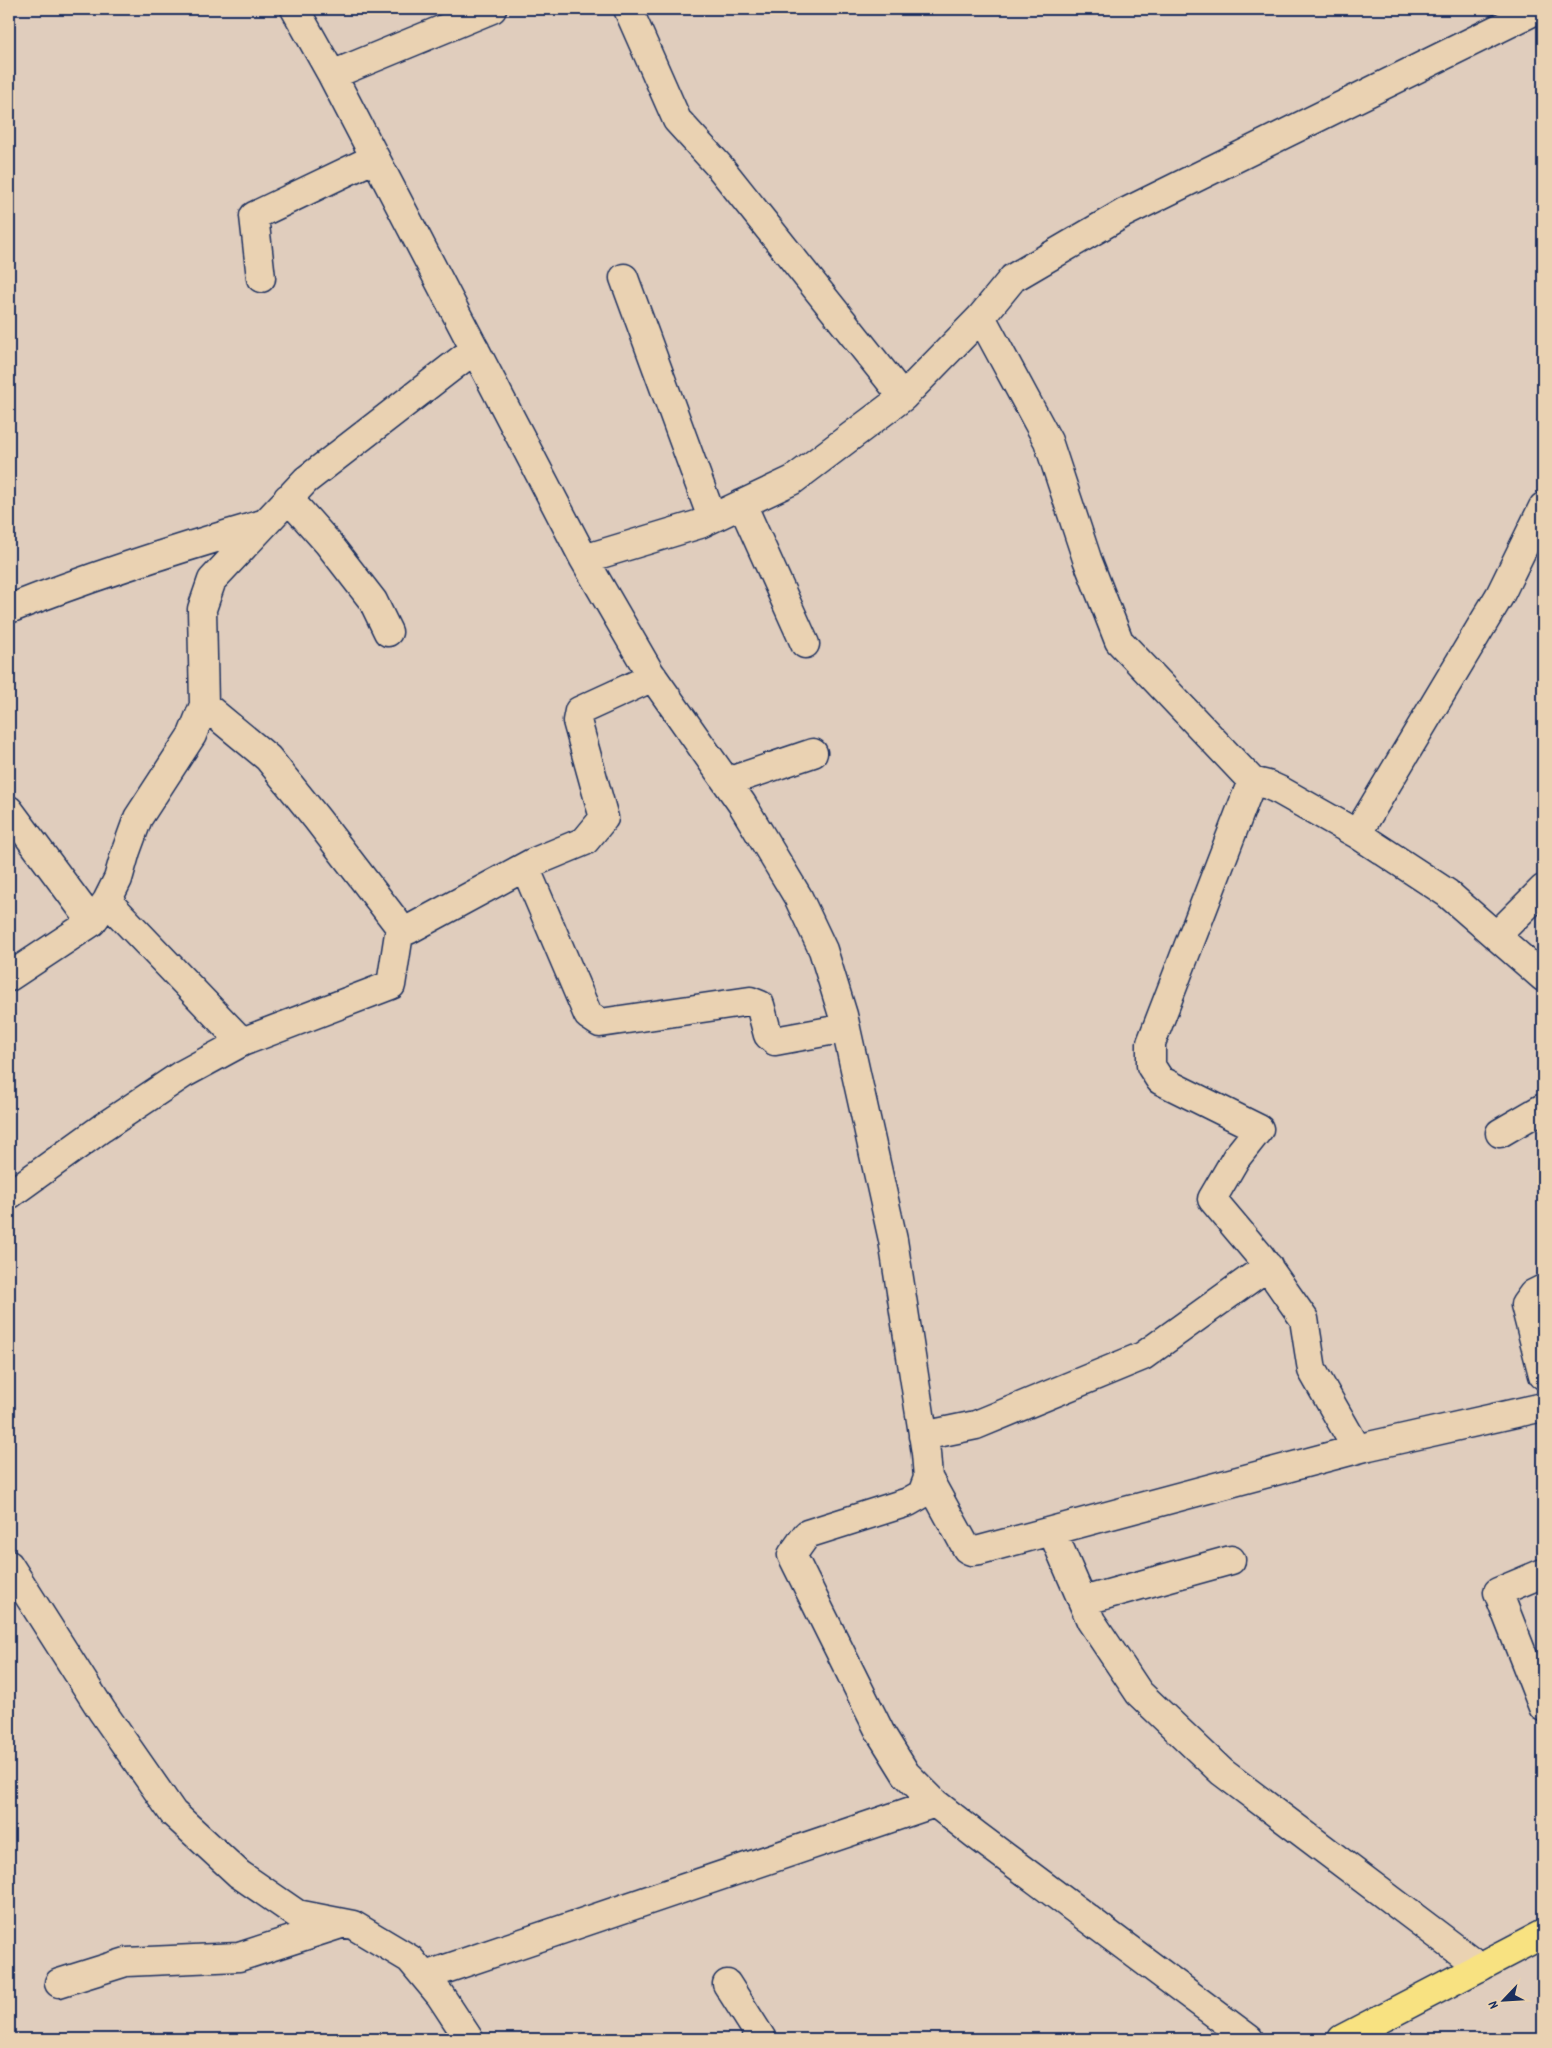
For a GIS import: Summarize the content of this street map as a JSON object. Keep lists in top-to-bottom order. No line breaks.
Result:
{"north":"bottom left"}
